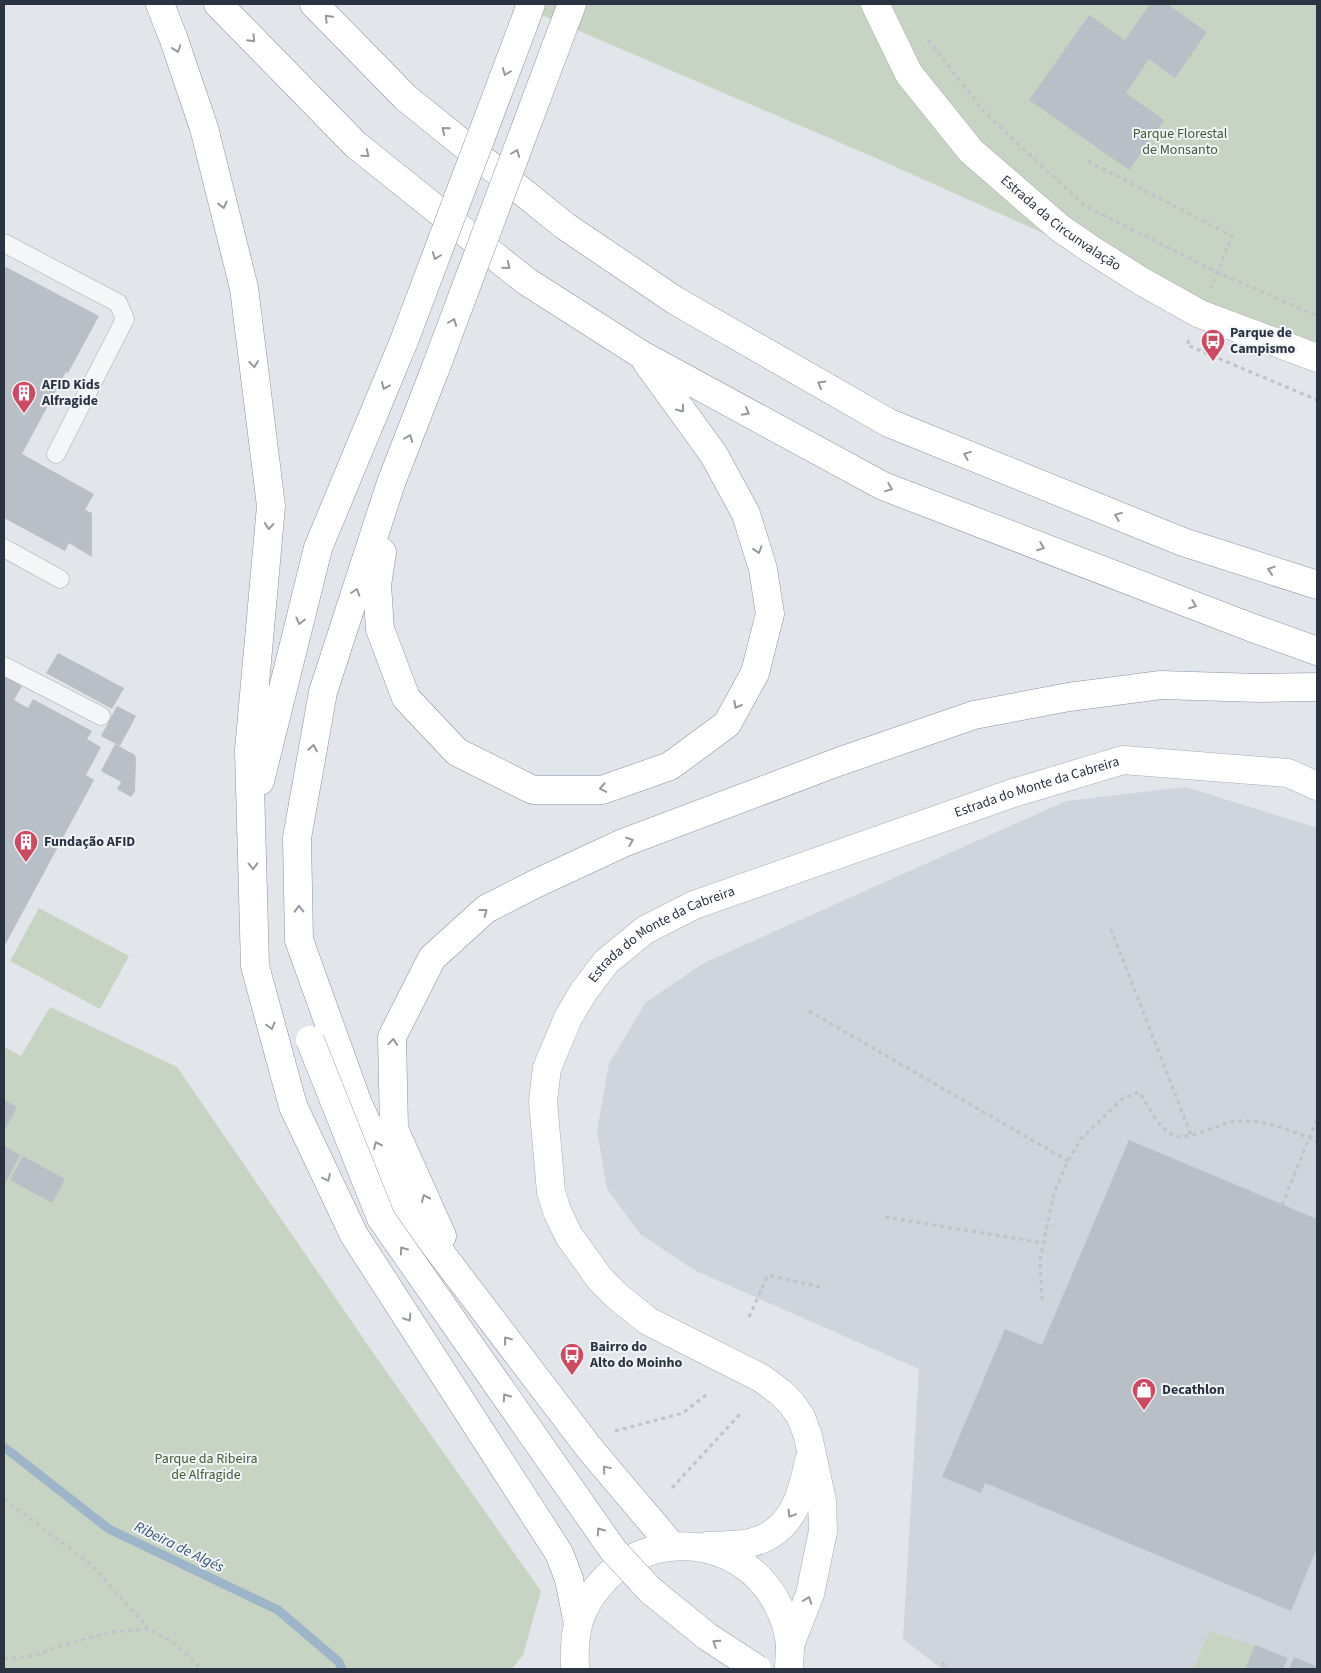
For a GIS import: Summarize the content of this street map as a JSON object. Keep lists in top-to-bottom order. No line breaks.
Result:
{"streets":{"main road":["Estrada da Circunvalação","Estrada do Monte da Cabreira"]},"water":["Ribeira de Algés"],"parks":["Parque Florestal de Monsanto","Parque da Ribeira de Alfragide"],"places":{"bus stop":["Parque de Campismo","Bairro do Alto do Moinho"],"building":["AFID Kids Alfragide","Fundação AFID"],"shop":["Decathlon"]}}
